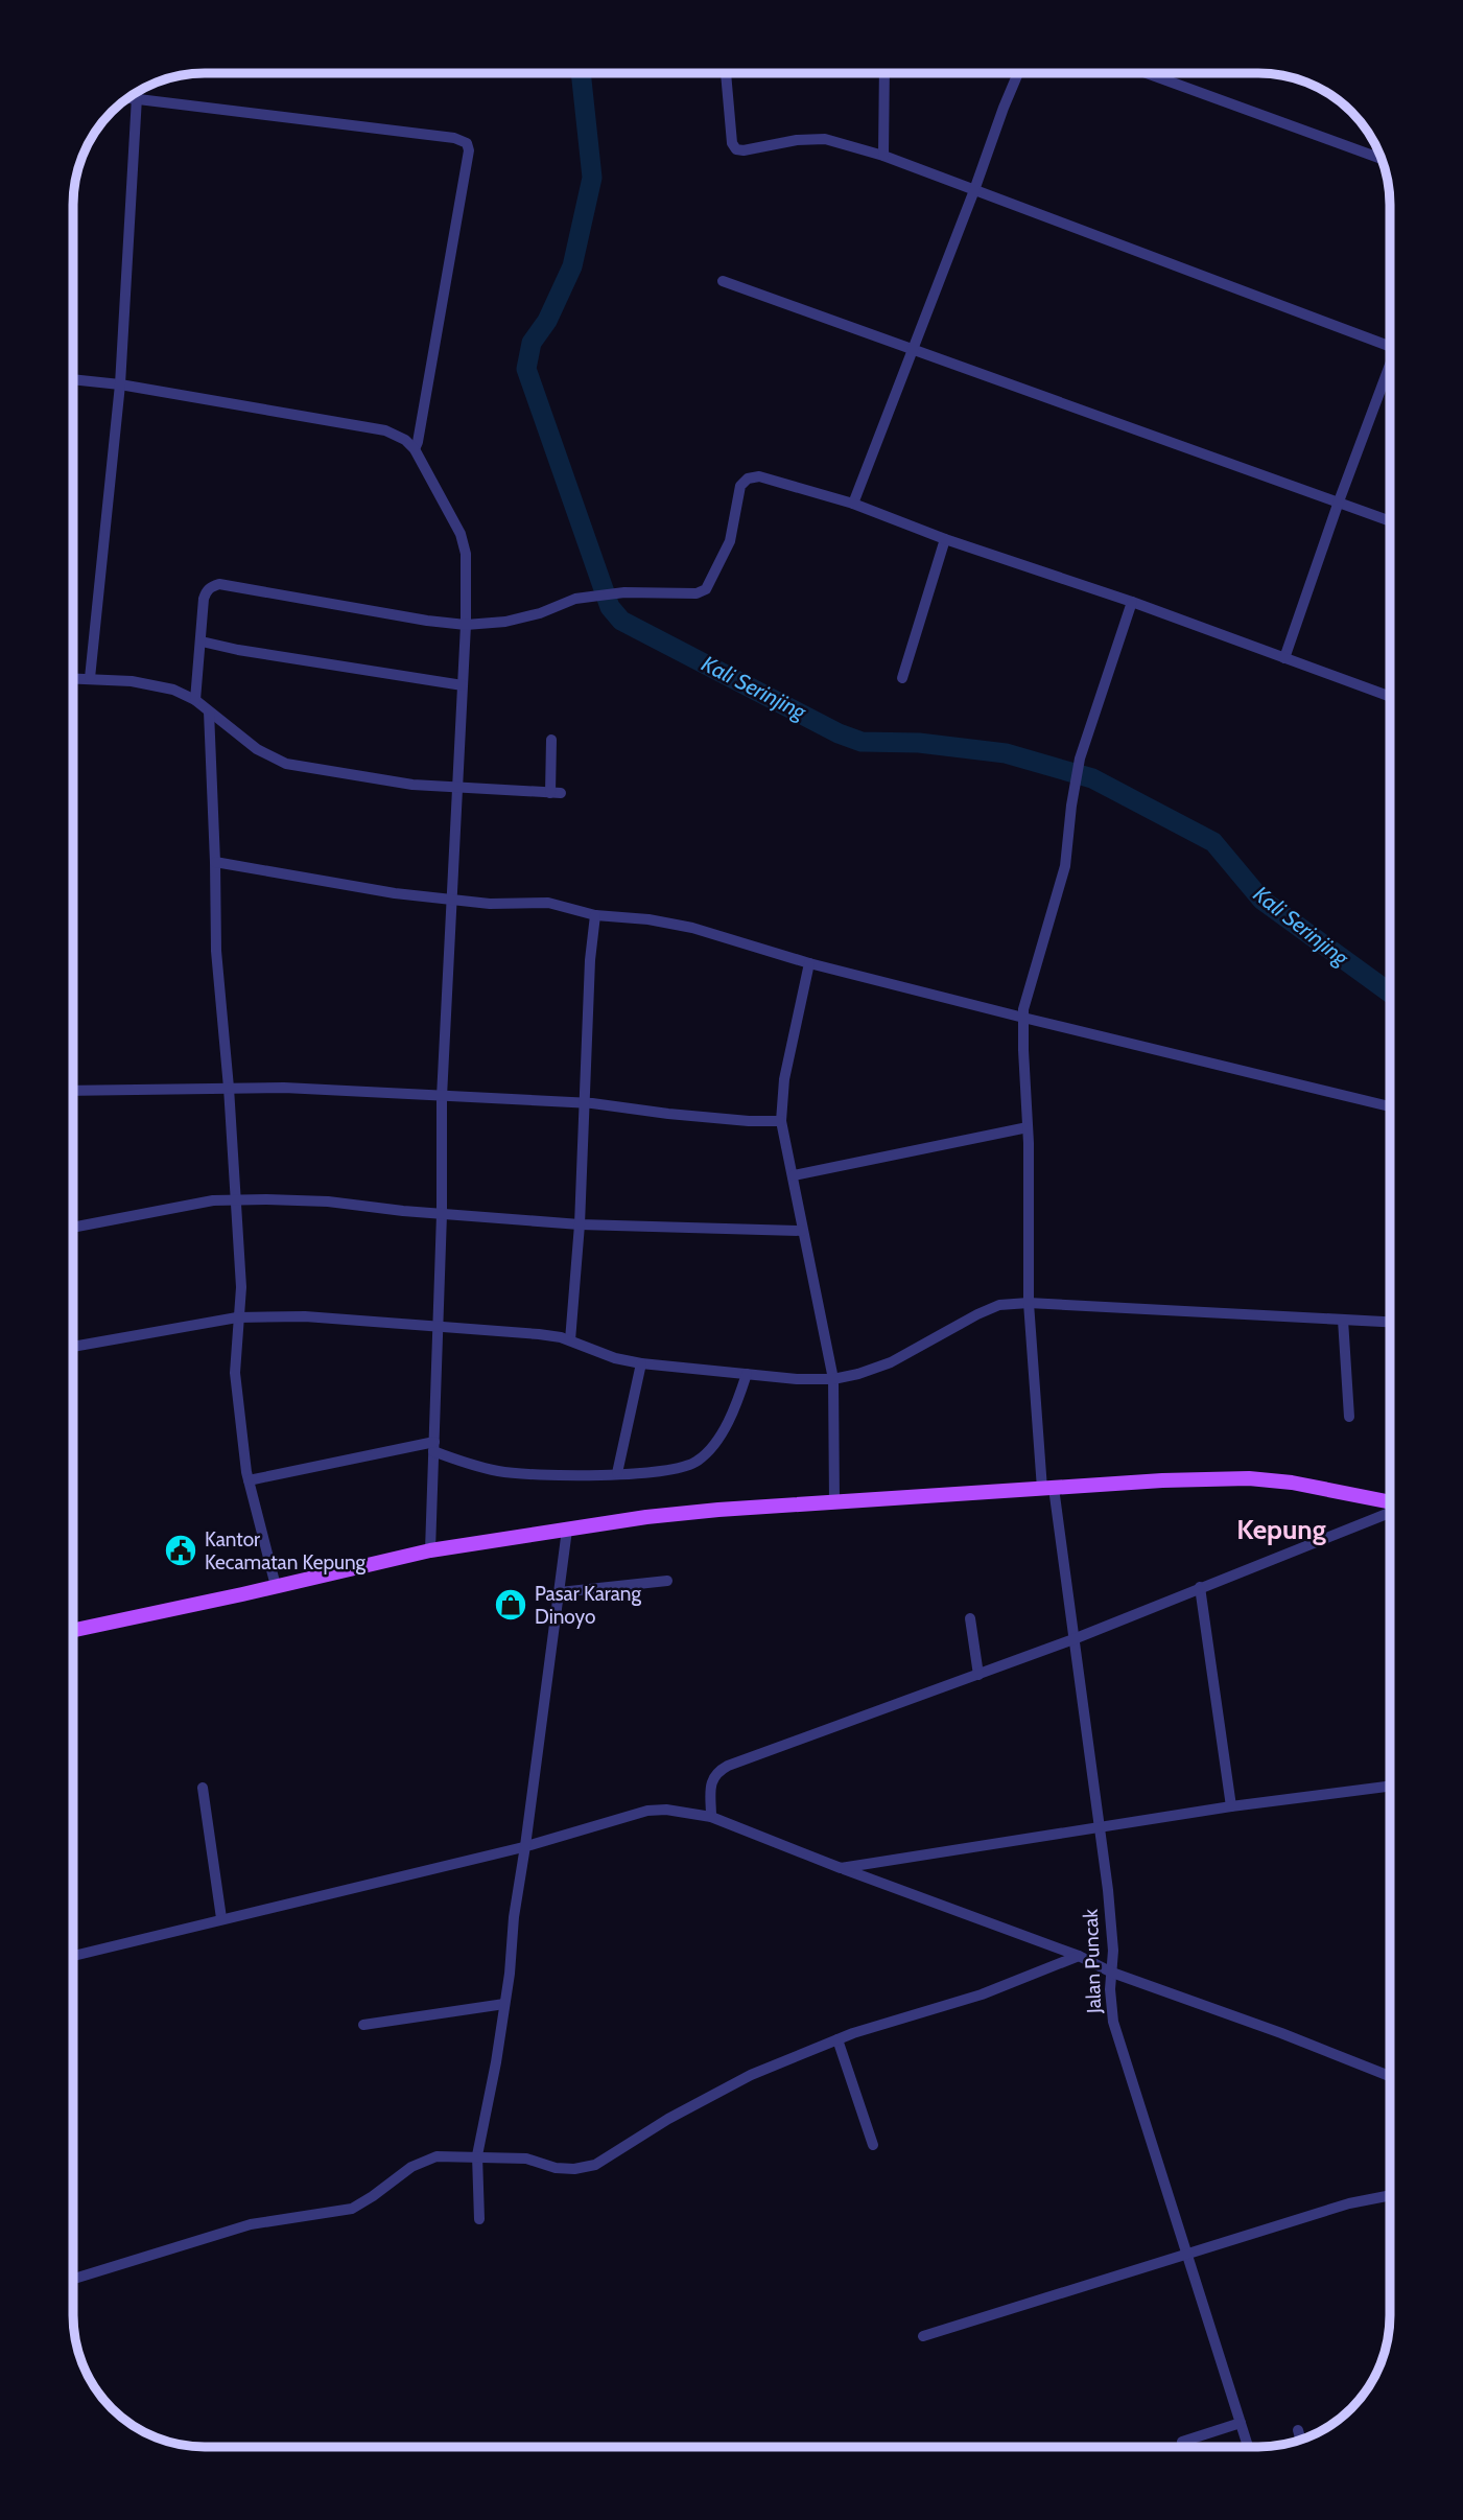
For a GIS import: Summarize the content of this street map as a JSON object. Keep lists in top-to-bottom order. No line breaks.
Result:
{"streets":{"street":["Jalan Puncak"]},"districts":["Kepung"],"water":["Kali Serinjing"],"places":{"public building":["Kantor Kecamatan Kepung"],"shop":["Pasar Karang Dinoyo"]}}
